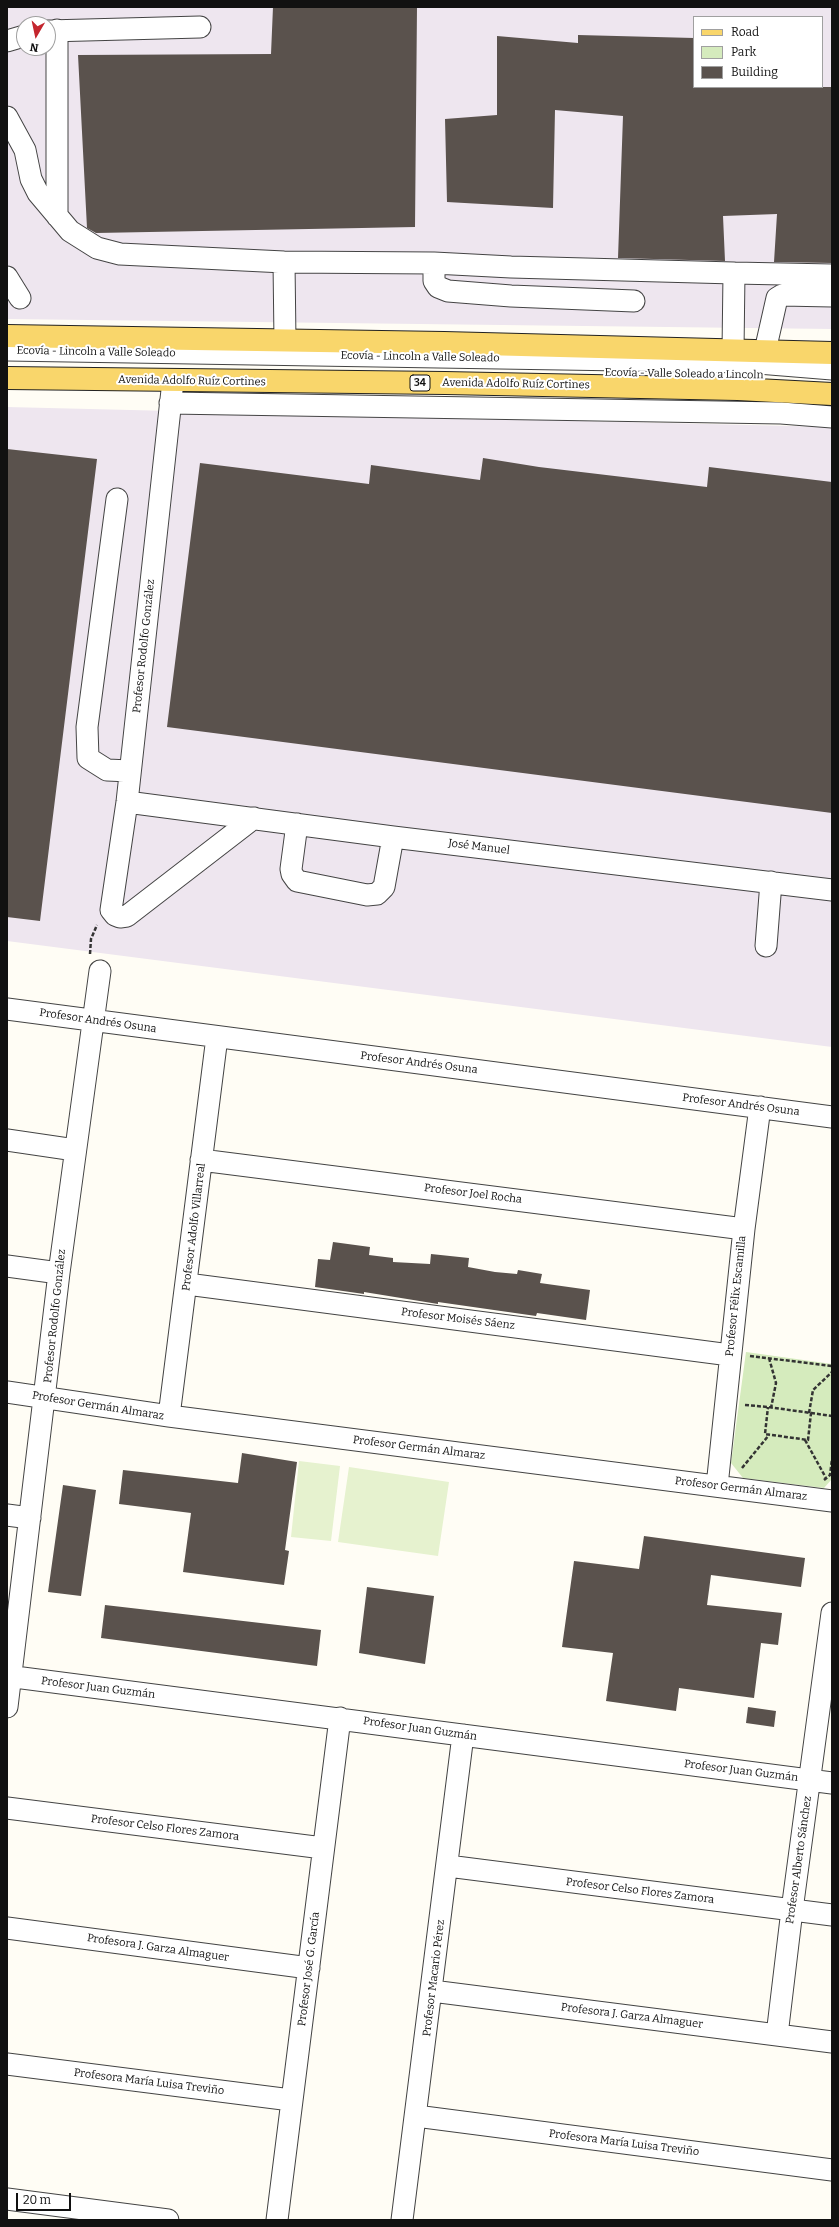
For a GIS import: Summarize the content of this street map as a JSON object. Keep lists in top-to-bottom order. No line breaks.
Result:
{"streets":{"main road":["Avenida Adolfo Ruíz Cortines","34"],"street":["Ecovía - Lincoln a Valle Soleado","Ecovía - Valle Soleado a Lincoln","Profesor Rodolfo González","José Manuel","Profesor Andrés Osuna","Profesor Joel Rocha","Profesor Adolfo Villarreal","Profesor Félix Escamilla","Profesor Moisés Sáenz","Profesor Germán Almaraz","Profesor Juan Guzmán","Profesor Celso Flores Zamora","Profesor Alberto Sánchez","Profesora J. Garza Almaguer","Profesor José G. García","Profesor Macario Pérez","Profesora María Luisa Treviño"]},"crossings":[["Avenida Adolfo Ruíz Cortines","Profesor Rodolfo González"],["Profesor Rodolfo González","José Manuel"],["Profesor Rodolfo González","Profesor Andrés Osuna"],["Profesor Rodolfo González","Profesor Germán Almaraz"],["Profesor Rodolfo González","Profesor Juan Guzmán"],["Profesor Andrés Osuna","Profesor Adolfo Villarreal"],["Profesor Andrés Osuna","Profesor Félix Escamilla"],["Profesor Joel Rocha","Profesor Adolfo Villarreal"],["Profesor Joel Rocha","Profesor Félix Escamilla"],["Profesor Adolfo Villarreal","Profesor Moisés Sáenz"],["Profesor Adolfo Villarreal","Profesor Germán Almaraz"],["Profesor Félix Escamilla","Profesor Moisés Sáenz"],["Profesor Félix Escamilla","Profesor Germán Almaraz"],["Profesor Juan Guzmán","Profesor Alberto Sánchez"],["Profesor Juan Guzmán","Profesor José G. García"],["Profesor Juan Guzmán","Profesor Macario Pérez"],["Profesor Celso Flores Zamora","Profesor Alberto Sánchez"],["Profesor Celso Flores Zamora","Profesor José G. García"],["Profesor Celso Flores Zamora","Profesor Macario Pérez"],["Profesor Alberto Sánchez","Profesora J. Garza Almaguer"],["Profesora J. Garza Almaguer","Profesor José G. García"],["Profesora J. Garza Almaguer","Profesor Macario Pérez"],["Profesor José G. García","Profesora María Luisa Treviño"],["Profesor Macario Pérez","Profesora María Luisa Treviño"]],"legend":["Road","Park","Building"],"scale_bar":"20 m","north":"bottom"}
